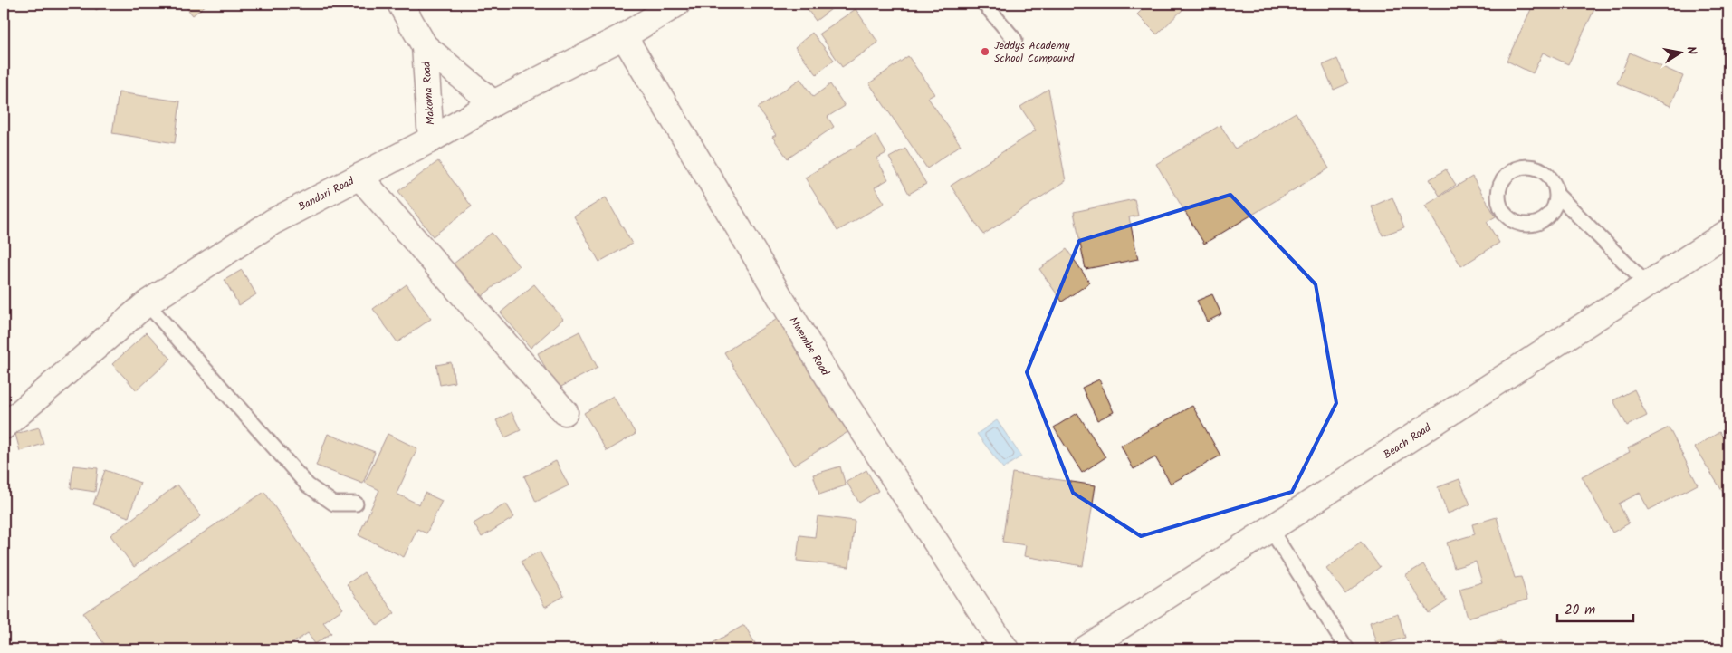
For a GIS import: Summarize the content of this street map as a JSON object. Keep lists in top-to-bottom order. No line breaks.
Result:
{"streets":{"street":["Makoma Road","Bandari Road","Mwembe Road","Beach Road"]},"crossings":[["Makoma Road","Bandari Road"],["Bandari Road","Mwembe Road"]],"places":["Jeddys Academy School Compound"],"scale_bar":"20 m","north":"right"}
